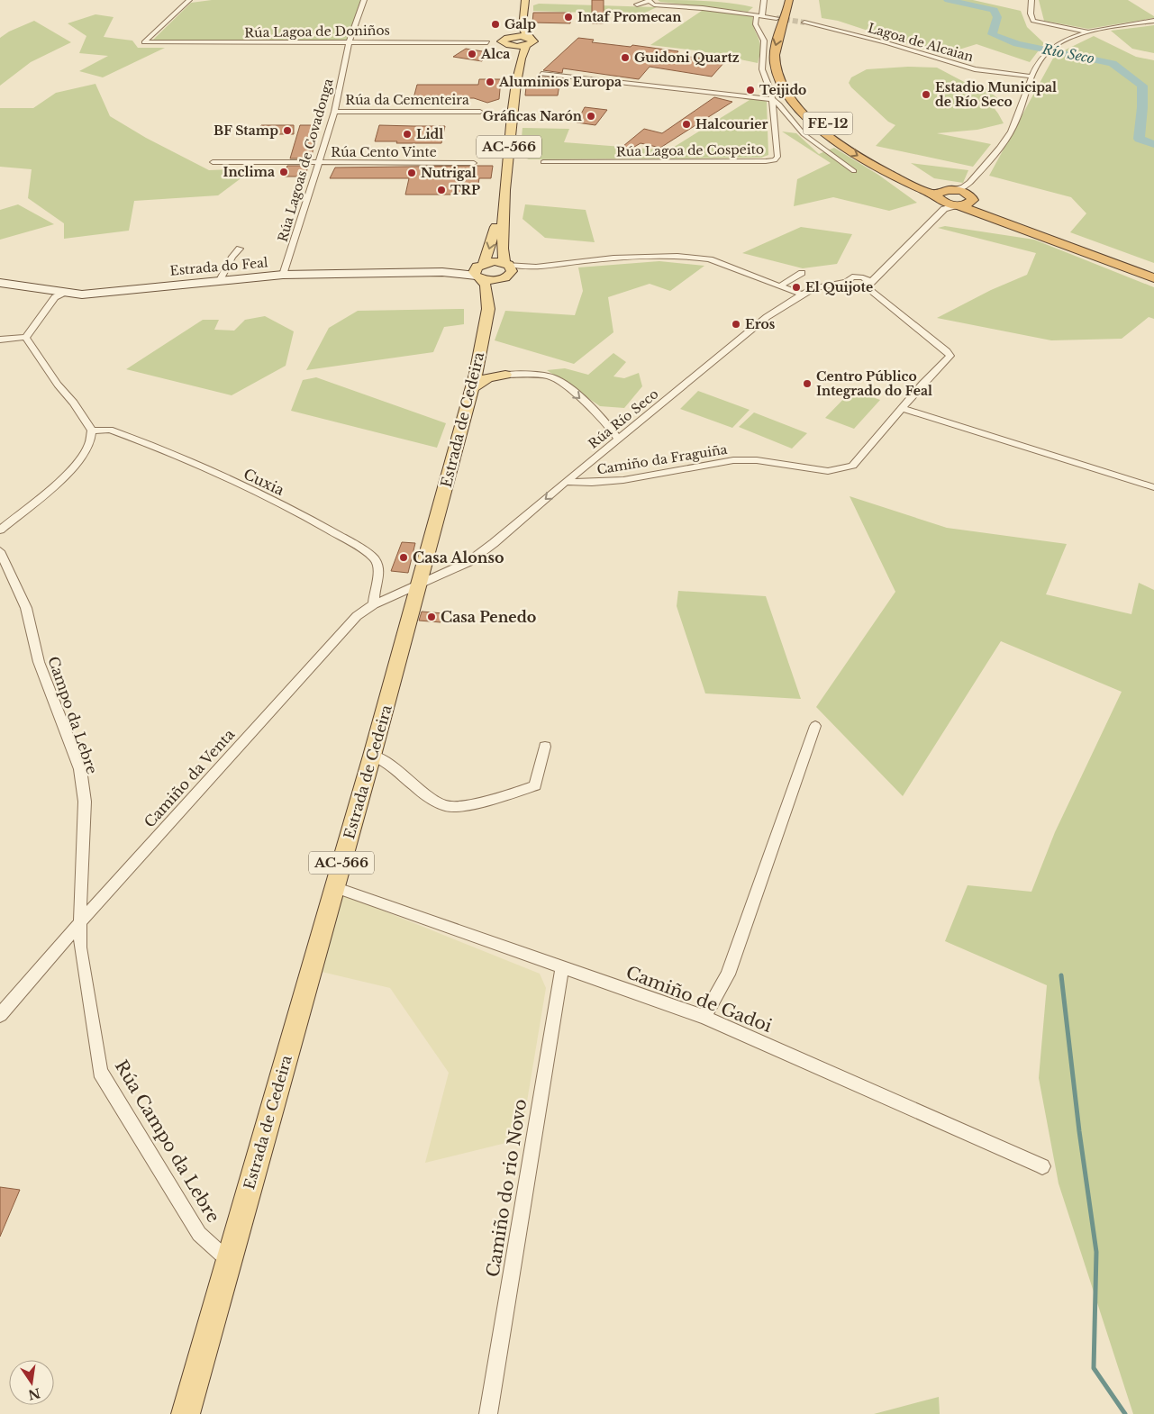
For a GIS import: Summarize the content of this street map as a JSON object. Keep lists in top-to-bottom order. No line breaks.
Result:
{"streets":{"highway":["FE-12"],"main road":["AC-566","Estrada do Feal","Estrada de Cedeira"],"street":["Rúa Lagoa de Doniños","Lagoa de Alcaian","Rúa da Cementeira","Rúa Lagoa de Cospeito","Rúa Cento Vinte","Rúa Lagoas de Covadonga","Rúa Río Seco","Camiño da Fraguiña","Cuxia","Campo da Lebre","Camiño da Venta","Camiño de Gadoi","Rúa Campo da Lebre","Camiño do rio Novo"]},"crossings":[["Rúa Lagoa de Doniños","Rúa Lagoas de Covadonga"],["Rúa da Cementeira","Rúa Lagoas de Covadonga"],["AC-566","Estrada de Cedeira"],["Rúa Cento Vinte","Rúa Lagoas de Covadonga"],["Rúa Lagoas de Covadonga","Estrada do Feal"],["Estrada do Feal","Estrada de Cedeira"],["Rúa Río Seco","Estrada de Cedeira"],["Rúa Río Seco","Camiño da Fraguiña"],["Rúa Río Seco","Camiño da Venta"],["Estrada de Cedeira","Camiño da Venta"],["Estrada de Cedeira","Camiño de Gadoi"],["Estrada de Cedeira","Rúa Campo da Lebre"],["Cuxia","Camiño da Venta"],["Campo da Lebre","Camiño da Venta"],["Campo da Lebre","Rúa Campo da Lebre"],["Camiño da Venta","Rúa Campo da Lebre"],["Camiño de Gadoi","Camiño do rio Novo"]],"water":["Río Seco"],"places":["Intaf Promecan","Galp","Alca","Guidoni Quartz","Aluminios Europa","Teijido","Estadio Municipal de Río Seco","Gráficas Narón","Halcourier","BF Stamp","Lidl","Inclima","Nutrigal","TRP","El Quijote","Eros","Centro Público Integrado do Feal","Casa Alonso","Casa Penedo"],"north":"bottom"}
